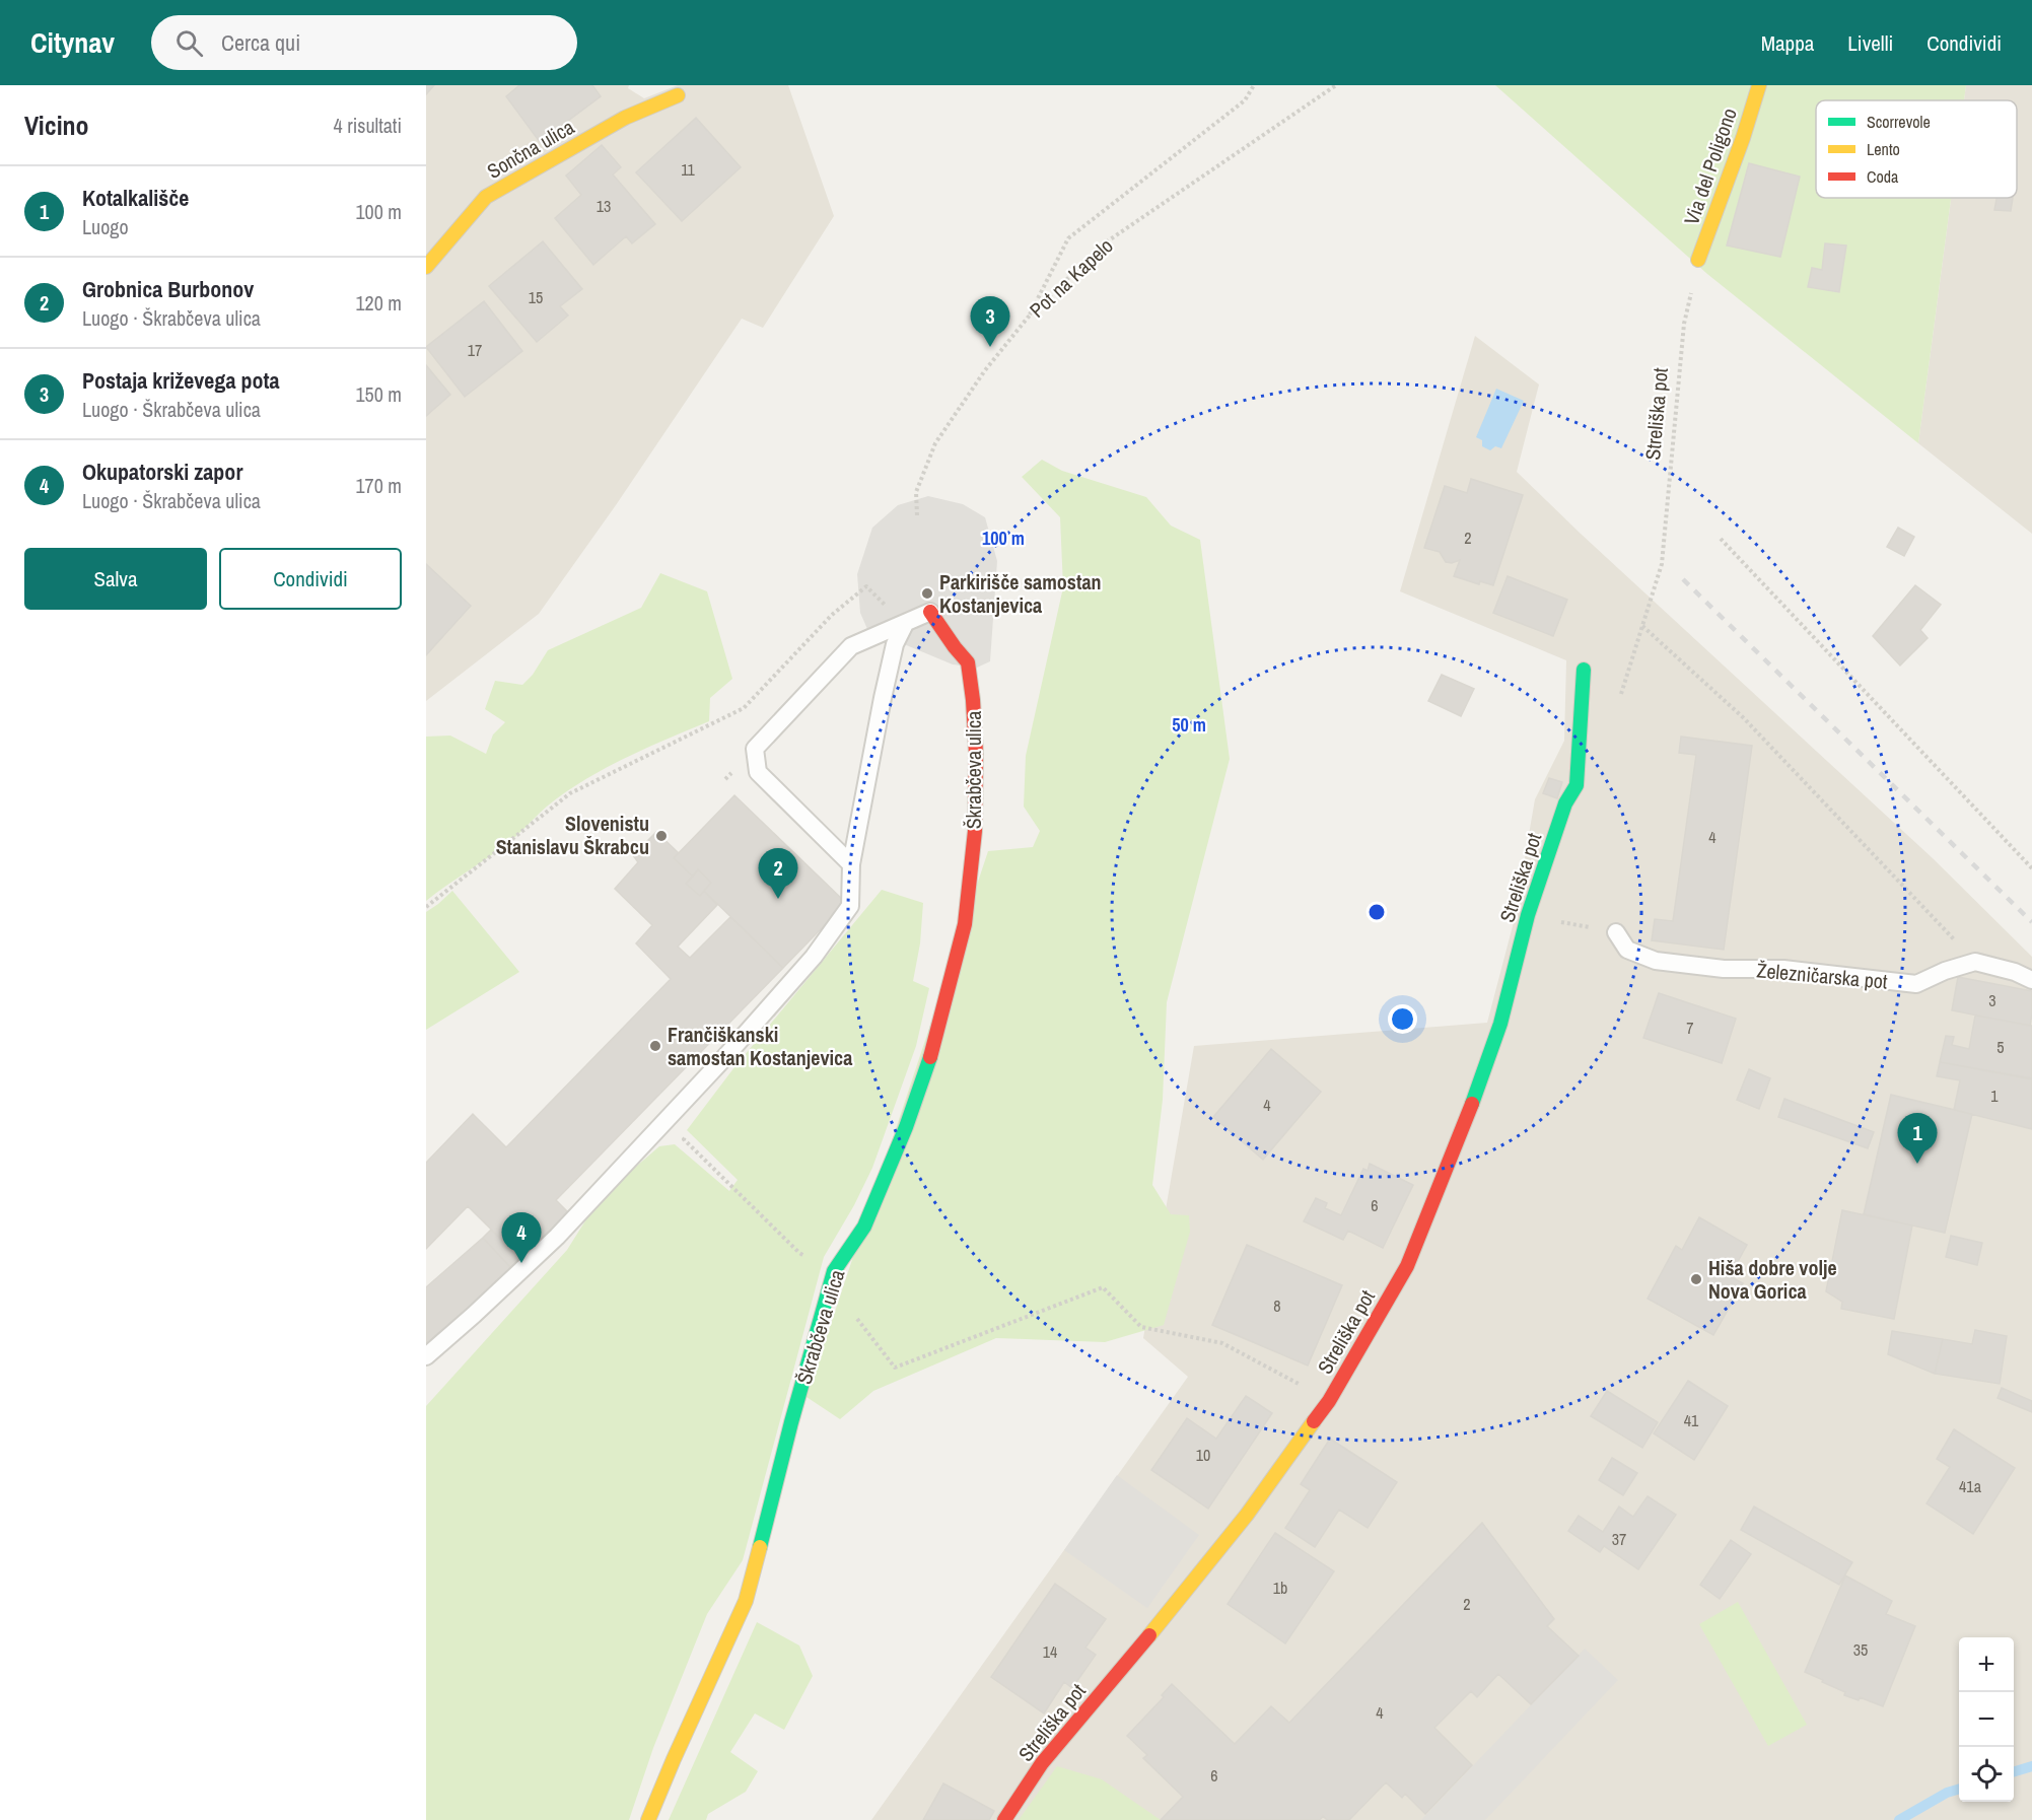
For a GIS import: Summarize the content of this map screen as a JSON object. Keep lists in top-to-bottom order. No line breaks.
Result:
{"streets":{"street":["Sončna ulica","Via del Poligono","Streliška pot","Škrabčeva ulica"],"lane":["Železničarska pot"],"path":["Pot na Kapelo"]},"places":["Parkirišče samostan Kostanjevica","Slovenistu Stanislavu Škrabcu","Frančiškanski samostan Kostanjevica","Hiša dobre volje Nova Gorica"],"house_numbers":["11","13","15","17","2","4","3","7","5","1","4","6","8","41","10","41a","37","1b","2","35","14","4","6"],"legend":["Scorrevole","Lento","Coda"],"page":{"header":"Citynav","search":"Cerca qui","nav":["Mappa","Livelli","Condividi"],"heading":["Vicino","4 risultati"],"list":[{"mark":"1","name":"Kotalkališče","note":"Luogo","value":"100 m"},{"mark":"2","name":"Grobnica Burbonov","note":"Luogo · Škrabčeva ulica","value":"120 m"},{"mark":"3","name":"Postaja križevega pota","note":"Luogo · Škrabčeva ulica","value":"150 m"},{"mark":"4","name":"Okupatorski zapor","note":"Luogo · Škrabčeva ulica","value":"170 m"}],"pins":["3","2","1","4"],"buttons":["Salva","Condividi"],"map_buttons":["+","−"]},"rings":["100 m","50 m"]}
